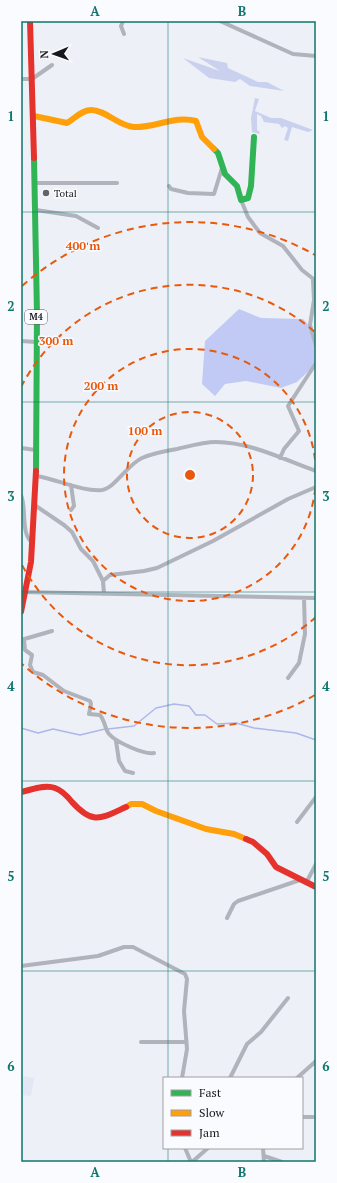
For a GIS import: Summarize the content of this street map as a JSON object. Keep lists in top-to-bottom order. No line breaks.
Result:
{"streets":{"street":["M4"]},"places":["Total"],"legend":["Fast","Slow","Jam"],"north":"left","grid":{"columns":["A","B"],"rows":["1","2","3","4","5","6"]},"rings":["400 m","300 m","200 m","100 m"]}
